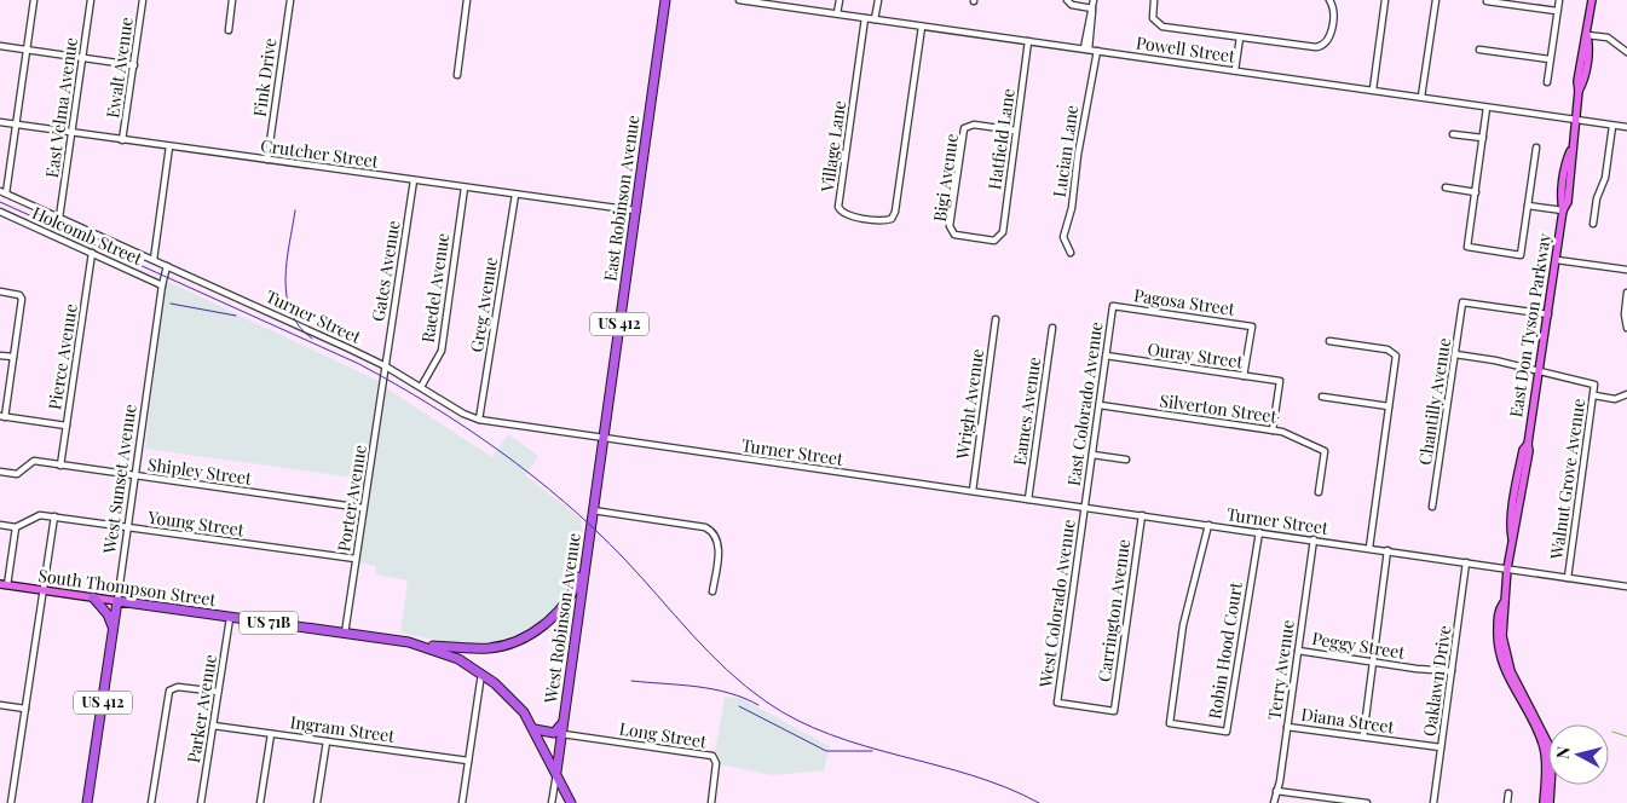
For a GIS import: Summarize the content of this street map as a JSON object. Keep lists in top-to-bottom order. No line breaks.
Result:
{"streets":{"highway":["East Robinson Avenue","US 412","West Sunset Avenue","South Thompson Street","West Robinson Avenue","US 71B"],"main road":["East Don Tyson Parkway"],"street":["Powell Street","Ewalt Avenue","Fink Drive","East Velma Avenue","Hatfield Lane","Village Lane","Lucian Lane","Crutcher Street","Bigi Avenue","Holcomb Street","Gates Avenue","Raedel Avenue","Pagosa Street","Greg Avenue","Turner Street","Ouray Street","Pierce Avenue","Chantilly Avenue","Wright Avenue","East Colorado Avenue","Silverton Street","Eames Avenue","Shipley Street","Walnut Grove Avenue","Porter Avenue","Young Street","West Colorado Avenue","Carrington Avenue","Peggy Street","Robin Hood Court","Terry Avenue","Oaklawn Drive","Parker Avenue","Diana Street","Ingram Street","Long Street"]},"crossings":[["Powell Street","Hatfield Lane"],["Powell Street","Village Lane"],["Powell Street","Lucian Lane"],["Powell Street","East Don Tyson Parkway"],["Ewalt Avenue","Crutcher Street"],["Fink Drive","Crutcher Street"],["East Velma Avenue","Crutcher Street"],["East Velma Avenue","Turner Street"],["Hatfield Lane","Bigi Avenue"],["Crutcher Street","East Robinson Avenue"],["Crutcher Street","Gates Avenue"],["Crutcher Street","Raedel Avenue"],["Crutcher Street","Greg Avenue"],["East Robinson Avenue","Turner Street"],["East Robinson Avenue","West Robinson Avenue"],["Holcomb Street","Pierce Avenue"],["Holcomb Street","West Sunset Avenue"],["Gates Avenue","Turner Street"],["Gates Avenue","Porter Avenue"],["Raedel Avenue","Turner Street"],["Pagosa Street","Ouray Street"],["Pagosa Street","East Colorado Avenue"],["Greg Avenue","Turner Street"],["Turner Street","East Don Tyson Parkway"],["Turner Street","Wright Avenue"],["Turner Street","East Colorado Avenue"],["Turner Street","Eames Avenue"],["Turner Street","West Sunset Avenue"],["Turner Street","Walnut Grove Avenue"],["Turner Street","Porter Avenue"],["Turner Street","West Colorado Avenue"],["Turner Street","Carrington Avenue"],["Turner Street","West Robinson Avenue"],["Turner Street","Robin Hood Court"],["Turner Street","Terry Avenue"],["Turner Street","Oaklawn Drive"],["US 412","South Thompson Street"],["US 412","West Robinson Avenue"],["East Don Tyson Parkway","Chantilly Avenue"],["East Don Tyson Parkway","Walnut Grove Avenue"],["Ouray Street","East Colorado Avenue"],["Ouray Street","Silverton Street"],["Pierce Avenue","Shipley Street"],["East Colorado Avenue","Silverton Street"],["East Colorado Avenue","West Colorado Avenue"],["Shipley Street","West Sunset Avenue"],["Shipley Street","Porter Avenue"],["West Sunset Avenue","Young Street"],["West Sunset Avenue","South Thompson Street"],["Porter Avenue","Young Street"],["Porter Avenue","South Thompson Street"],["South Thompson Street","West Robinson Avenue"],["South Thompson Street","Parker Avenue"],["West Colorado Avenue","Carrington Avenue"],["West Robinson Avenue","Long Street"],["Peggy Street","Terry Avenue"],["Peggy Street","Oaklawn Drive"],["Terry Avenue","Diana Street"],["Oaklawn Drive","Diana Street"],["Parker Avenue","Ingram Street"]],"north":"left"}
